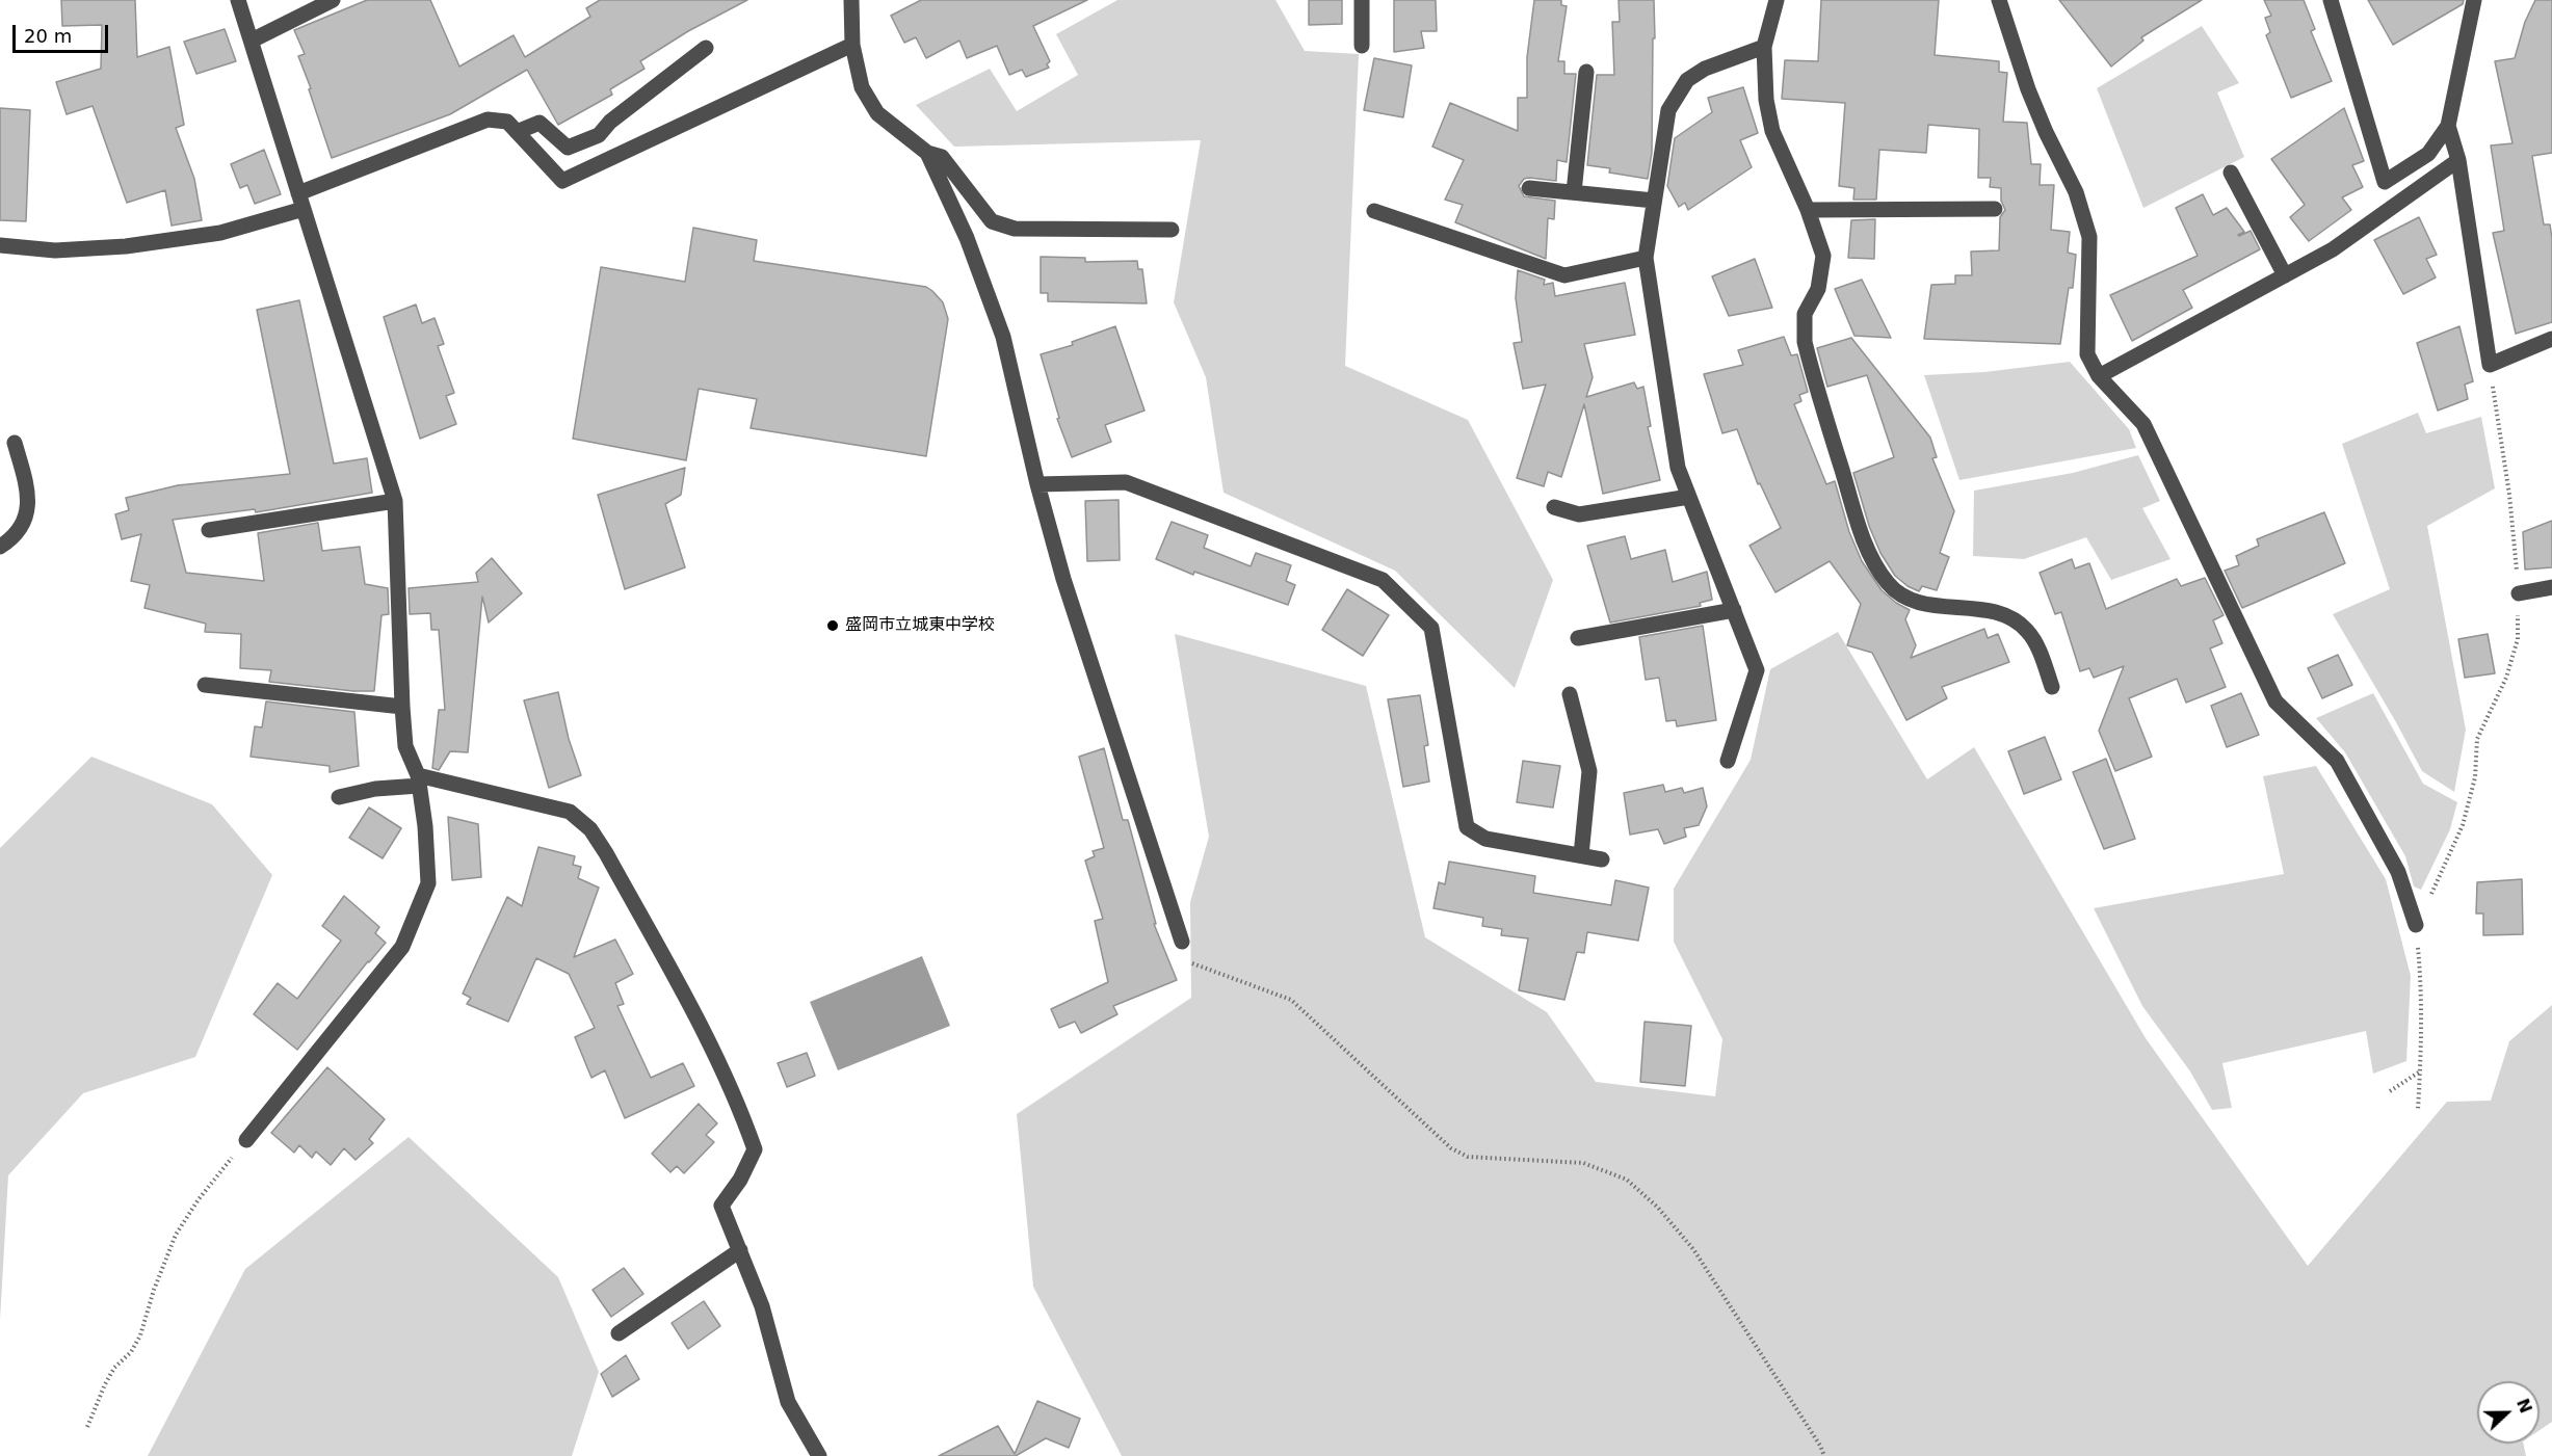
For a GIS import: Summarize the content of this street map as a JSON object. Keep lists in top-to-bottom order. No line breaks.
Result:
{"places":["盛岡市立城東中学校"],"scale_bar":"20 m","north":"right"}
